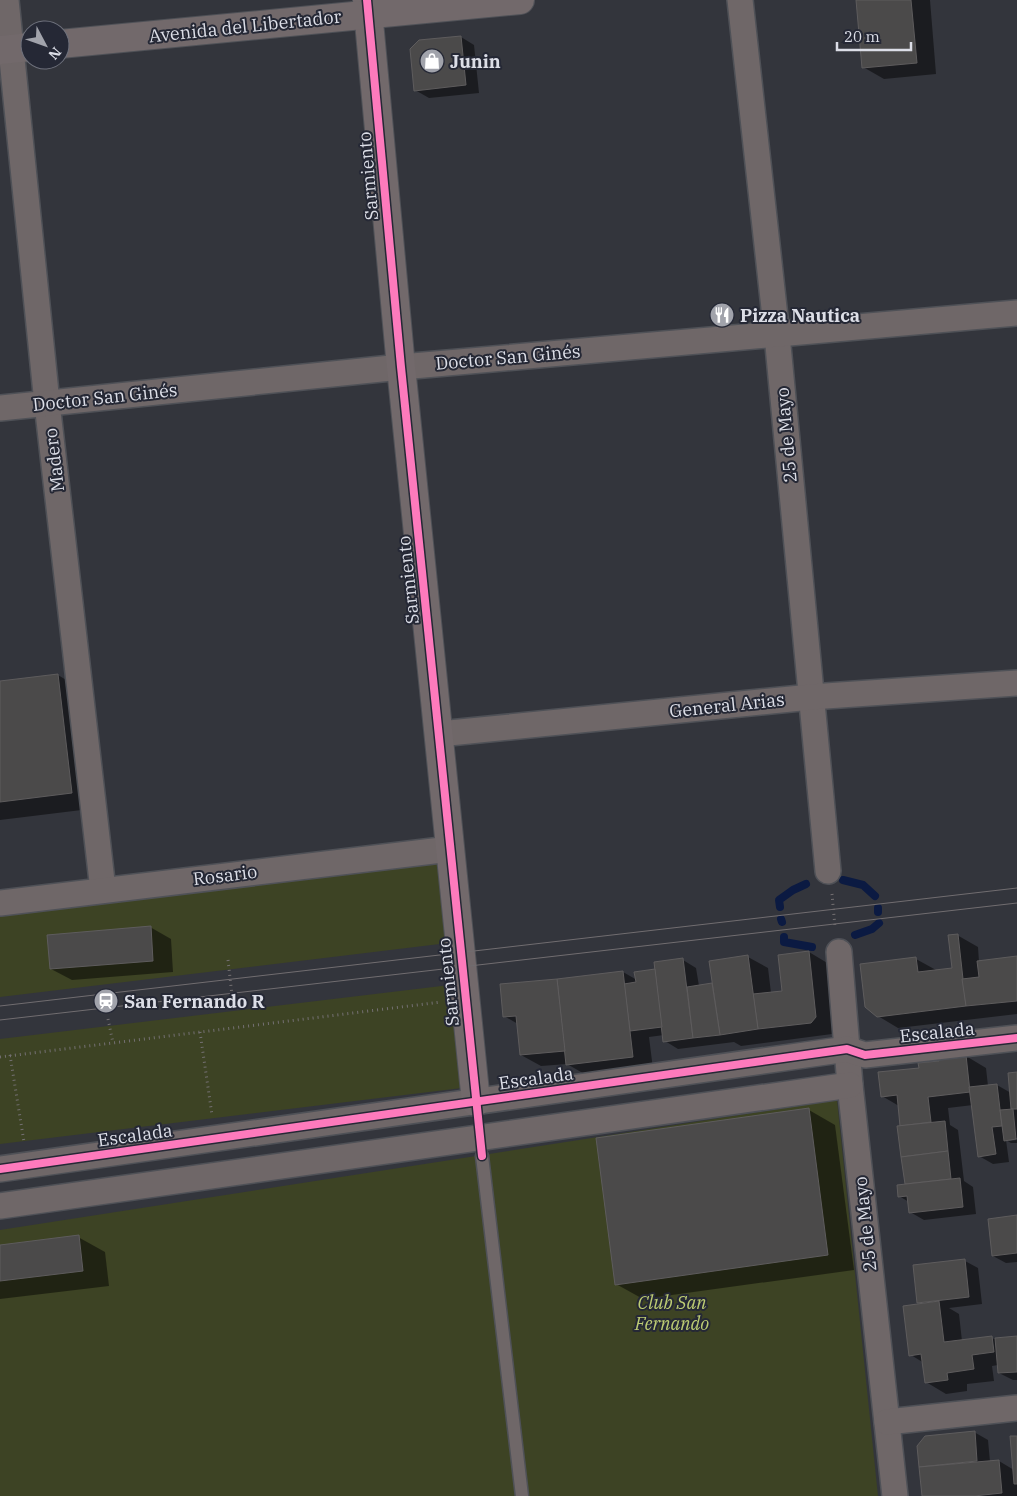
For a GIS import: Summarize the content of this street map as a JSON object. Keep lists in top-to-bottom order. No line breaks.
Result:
{"streets":{"street":["Avenida del Libertador","Sarmiento","Doctor San Ginés","25 de Mayo","Madero","General Arias","Rosario","Escalada"]},"crossings":[["Avenida del Libertador","Sarmiento"],["Sarmiento","Doctor San Ginés"],["Sarmiento","General Arias"],["Sarmiento","Rosario"],["Sarmiento","Escalada"],["Doctor San Ginés","25 de Mayo"],["Doctor San Ginés","Madero"],["25 de Mayo","General Arias"],["25 de Mayo","Escalada"],["Madero","Rosario"]],"parks":["Club San Fernando"],"places":{"shop":["Junin"],"restaurant":["Pizza Nautica"],"station":["San Fernando R"]},"scale_bar":"20 m","north":"bottom right"}
